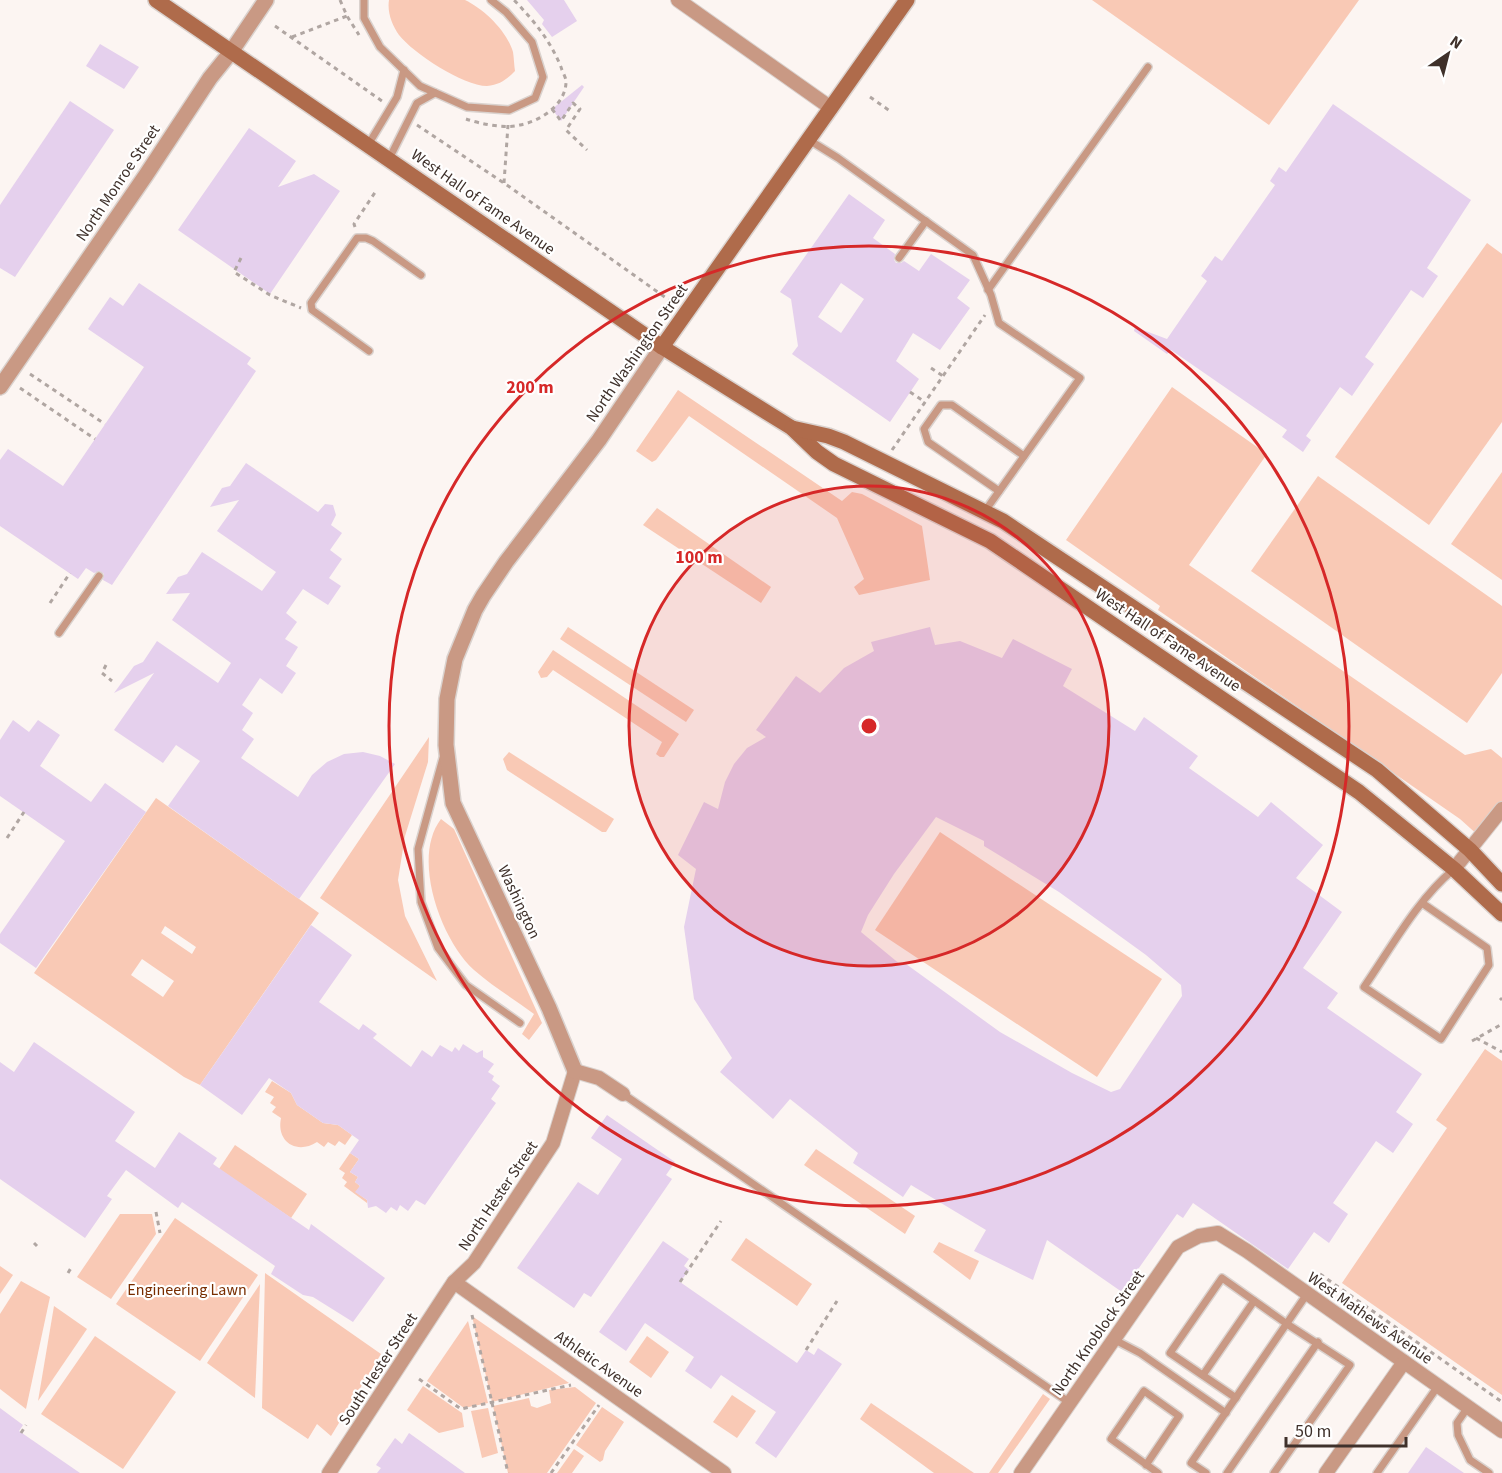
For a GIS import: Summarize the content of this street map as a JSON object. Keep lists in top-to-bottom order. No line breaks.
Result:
{"streets":{"main road":["West Hall of Fame Avenue","North Washington Street"],"street":["North Monroe Street","Washington","North Hester Street","West Mathews Avenue","North Knoblock Street","Athletic Avenue","South Hester Street"]},"crossings":[["North Monroe Street","West Hall of Fame Avenue"],["West Hall of Fame Avenue","North Washington Street"],["North Washington Street","Washington"],["Washington","North Hester Street"],["North Hester Street","Athletic Avenue"],["North Hester Street","South Hester Street"],["West Mathews Avenue","North Knoblock Street"],["Athletic Avenue","South Hester Street"]],"parks":["Engineering Lawn"],"scale_bar":"50 m","north":"top right","rings":["200 m","100 m"]}
